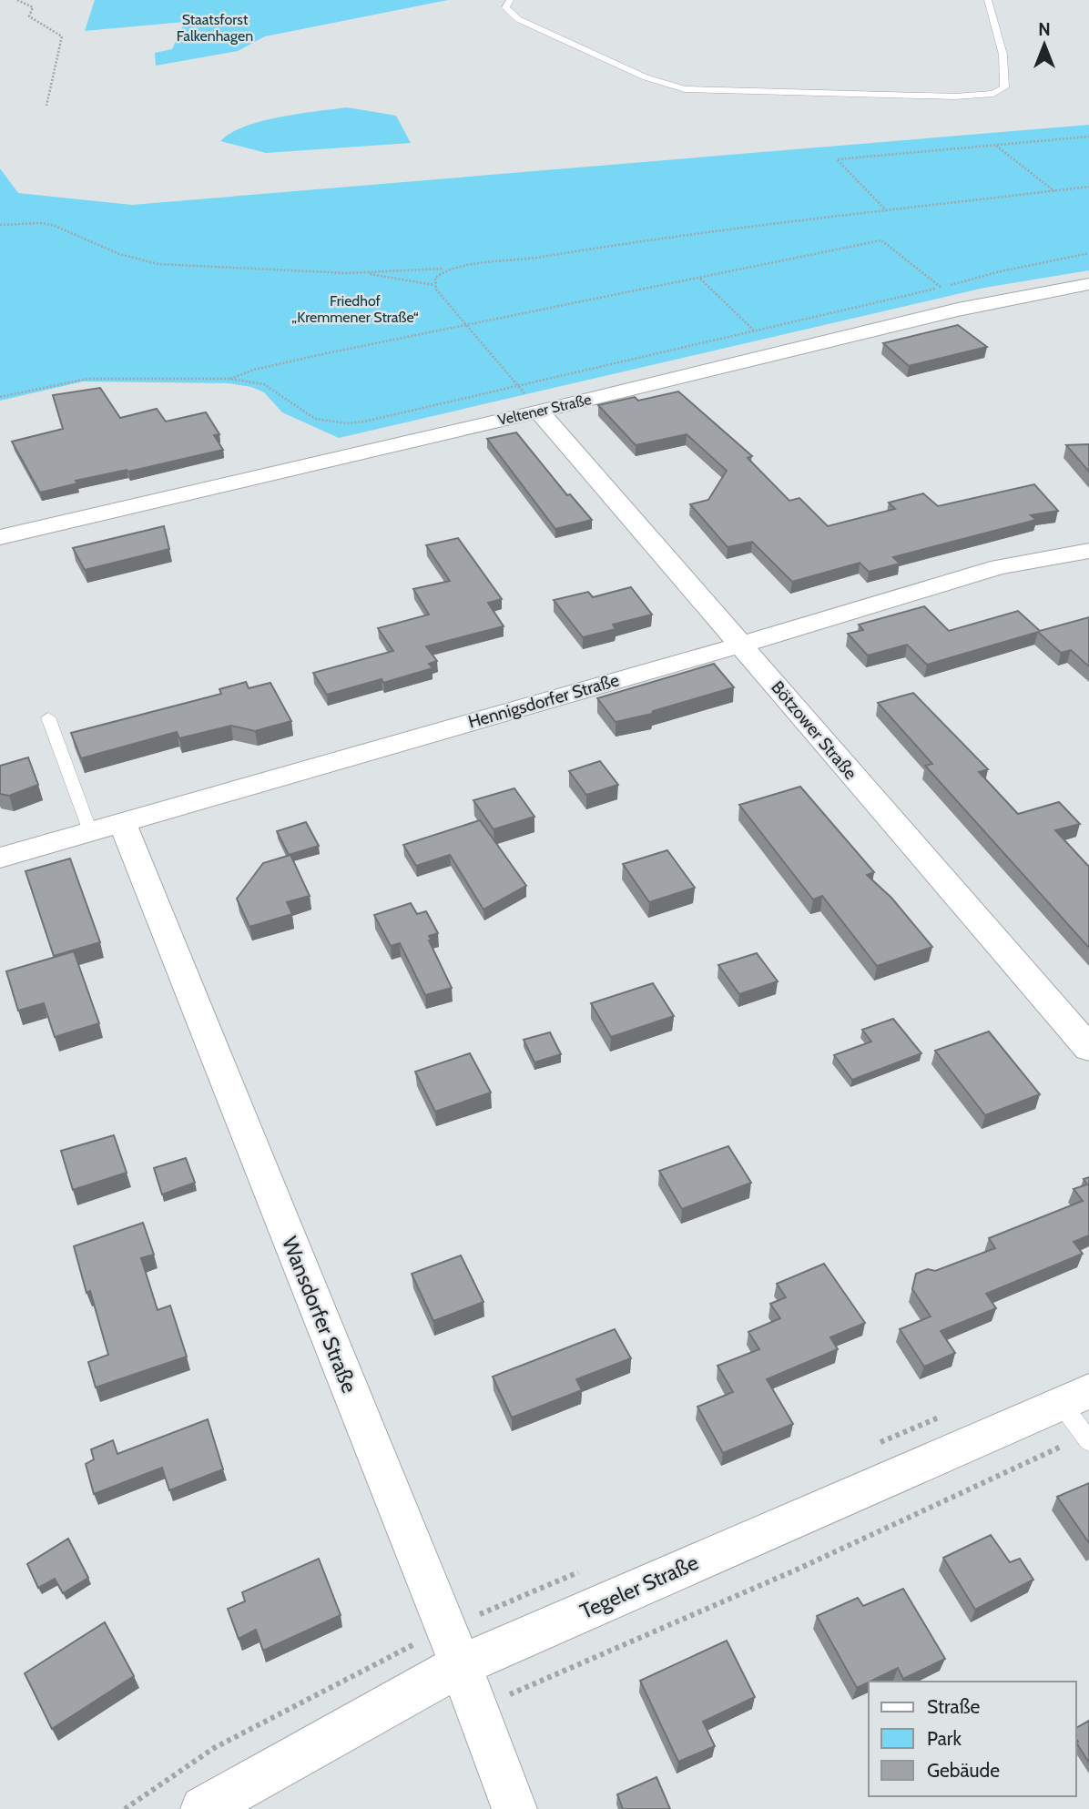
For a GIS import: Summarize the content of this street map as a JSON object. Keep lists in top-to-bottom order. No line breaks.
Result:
{"streets":{"street":["Veltener Straße","Hennigsdorfer Straße","Bötzower Straße","Wansdorfer Straße","Tegeler Straße"]},"crossings":[["Veltener Straße","Bötzower Straße"],["Hennigsdorfer Straße","Bötzower Straße"],["Hennigsdorfer Straße","Wansdorfer Straße"],["Wansdorfer Straße","Tegeler Straße"]],"parks":["Staatsforst Falkenhagen","Friedhof „Kremmener Straße“"],"legend":["Straße","Park","Gebäude"],"north":"top"}
